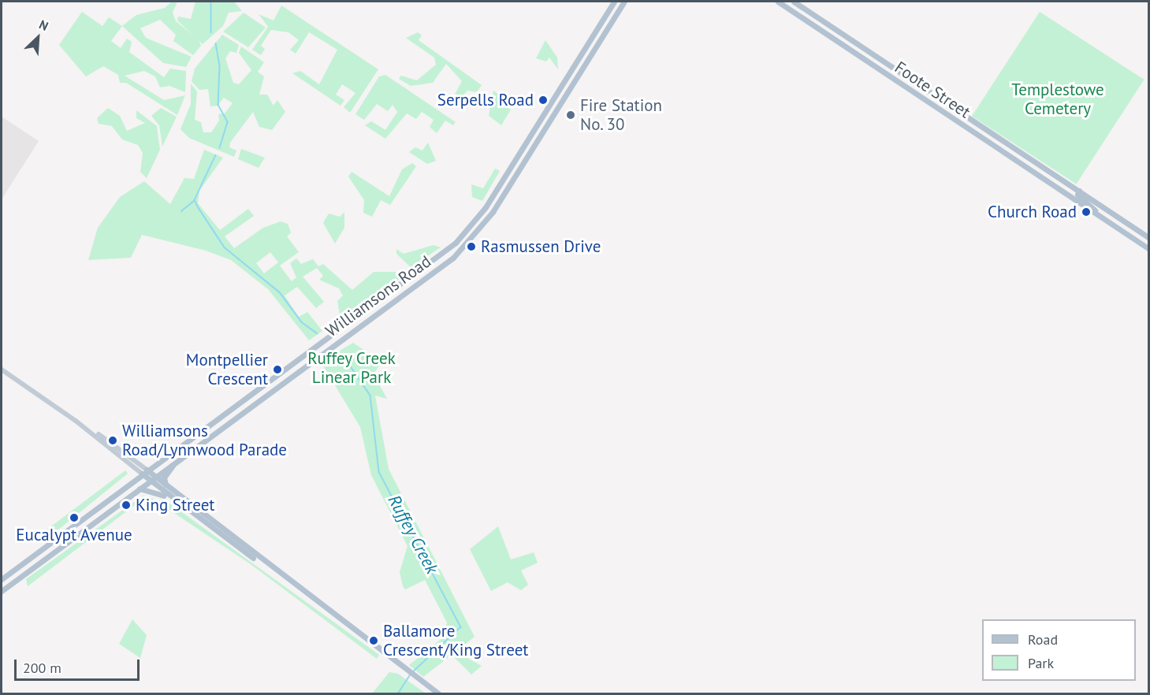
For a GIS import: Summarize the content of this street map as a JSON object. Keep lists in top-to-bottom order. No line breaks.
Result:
{"streets":{"main road":["Foote Street","Williamsons Road"]},"water":["Ruffey Creek"],"parks":["Templestowe Cemetery","Ruffey Creek Linear Park"],"places":["Serpells Road","Fire Station No. 30","Church Road","Rasmussen Drive","Montpellier Crescent","Williamsons Road/Lynnwood Parade","King Street","Eucalypt Avenue","Ballamore Crescent/King Street"],"legend":["Road","Park"],"scale_bar":"200 m","north":"top right"}
